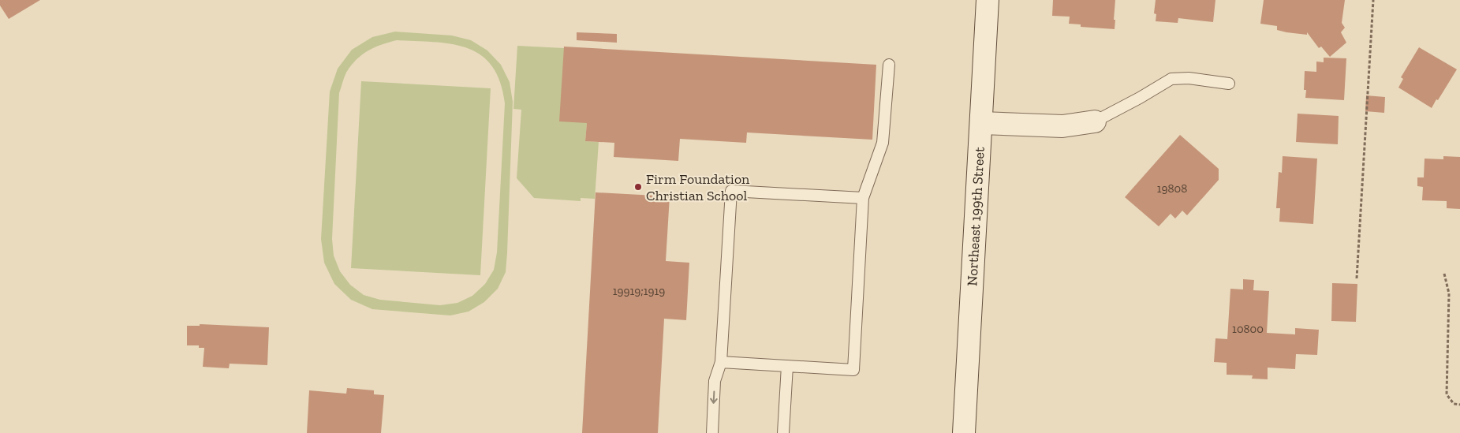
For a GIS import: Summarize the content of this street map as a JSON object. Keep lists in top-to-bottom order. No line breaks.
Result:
{"streets":{"main road":["Northeast 199th Street"]},"places":["Firm Foundation Christian School"],"house_numbers":["19808","19919;1919","10800"]}
